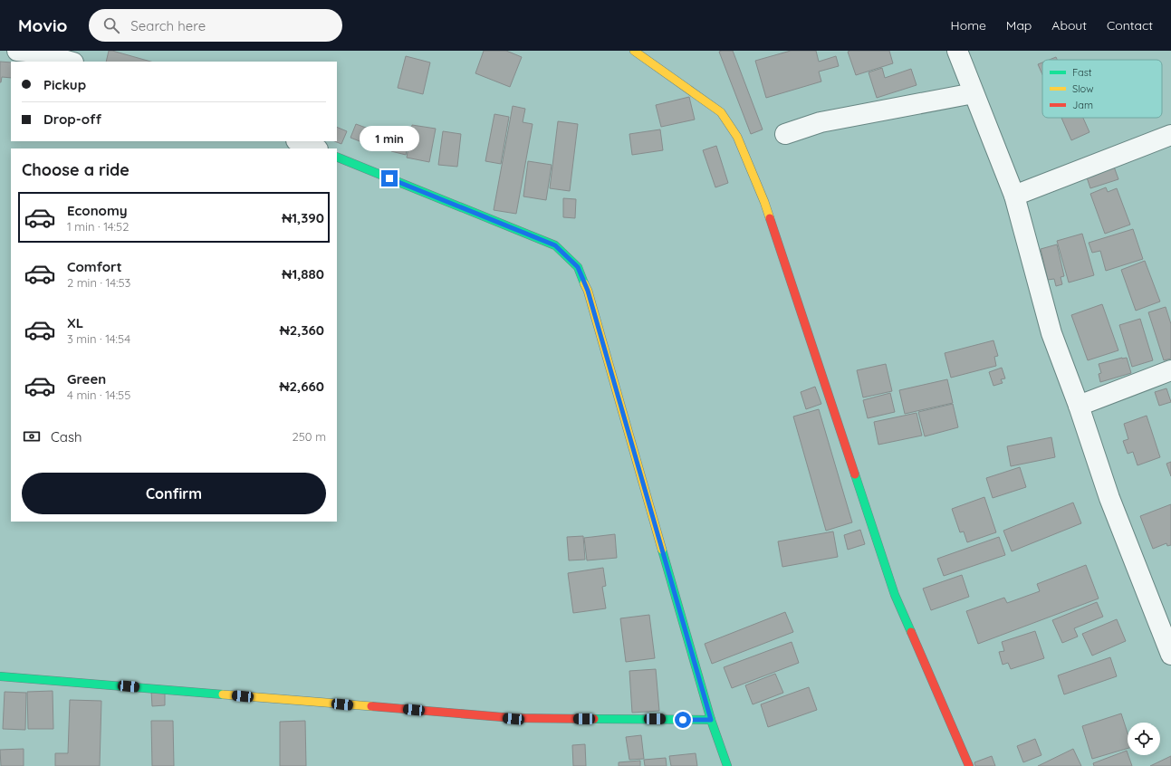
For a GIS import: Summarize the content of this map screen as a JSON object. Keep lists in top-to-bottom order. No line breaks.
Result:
{"legend":["Fast","Slow","Jam"],"page":{"header":"Movio","search":"Search here","nav":["Home","Map","About","Contact"],"banner":["Pickup","Drop-off"],"bubble":"1 min","heading":"Choose a ride","list":[{"name":"Economy","note":"1 min · 14:52","value":"₦1,390"},{"name":"Comfort","note":"2 min · 14:53","value":"₦1,880"},{"name":"XL","note":"3 min · 14:54","value":"₦2,360"},{"name":"Green","note":"4 min · 14:55","value":"₦2,660"}],"pay":["Cash","250 m"],"buttons":"Confirm"}}
